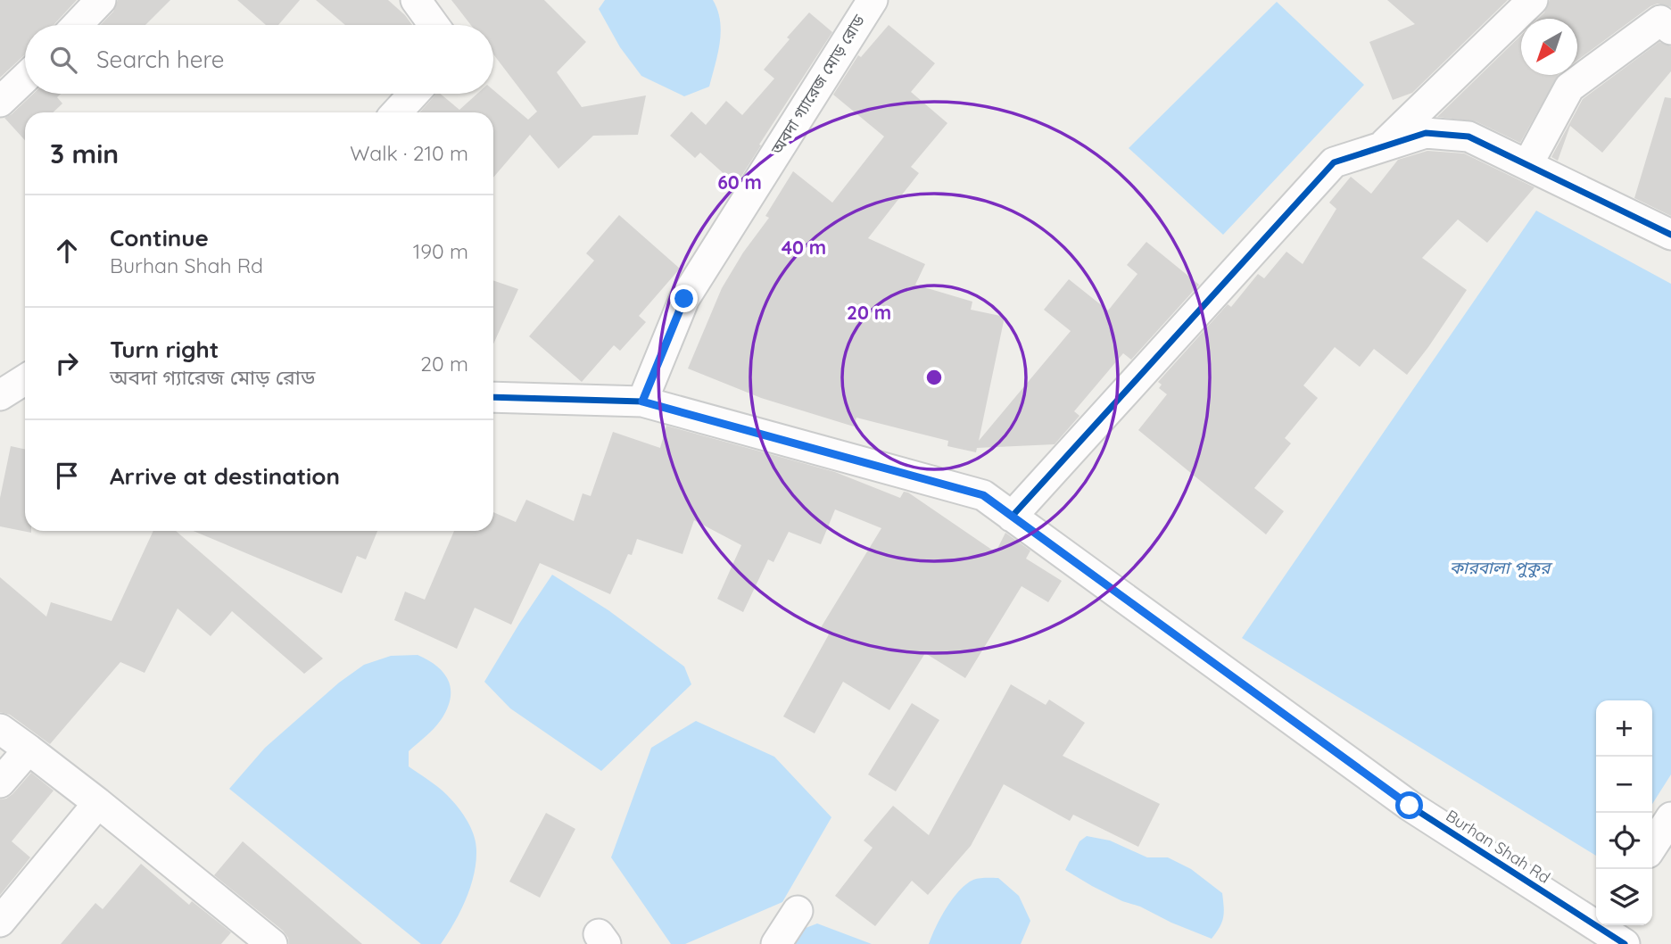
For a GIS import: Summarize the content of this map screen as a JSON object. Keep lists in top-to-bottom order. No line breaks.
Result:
{"streets":{"street":["অবদা গ্যারেজ মোড় রোড","Burhan Shah Rd"]},"crossings":[["অবদা গ্যারেজ মোড় রোড","Burhan Shah Rd"]],"water":["কারবালা পুকুর"],"north":"bottom left","page":{"search":"Search here","heading":["3 min","Walk · 210 m"],"list":[["Continue","Burhan Shah Rd","190 m"],["Turn right","অবদা গ্যারেজ মোড় রোড","20 m"],"Arrive at destination"],"map_buttons":["+","−"]},"rings":["60 m","40 m","20 m"]}
